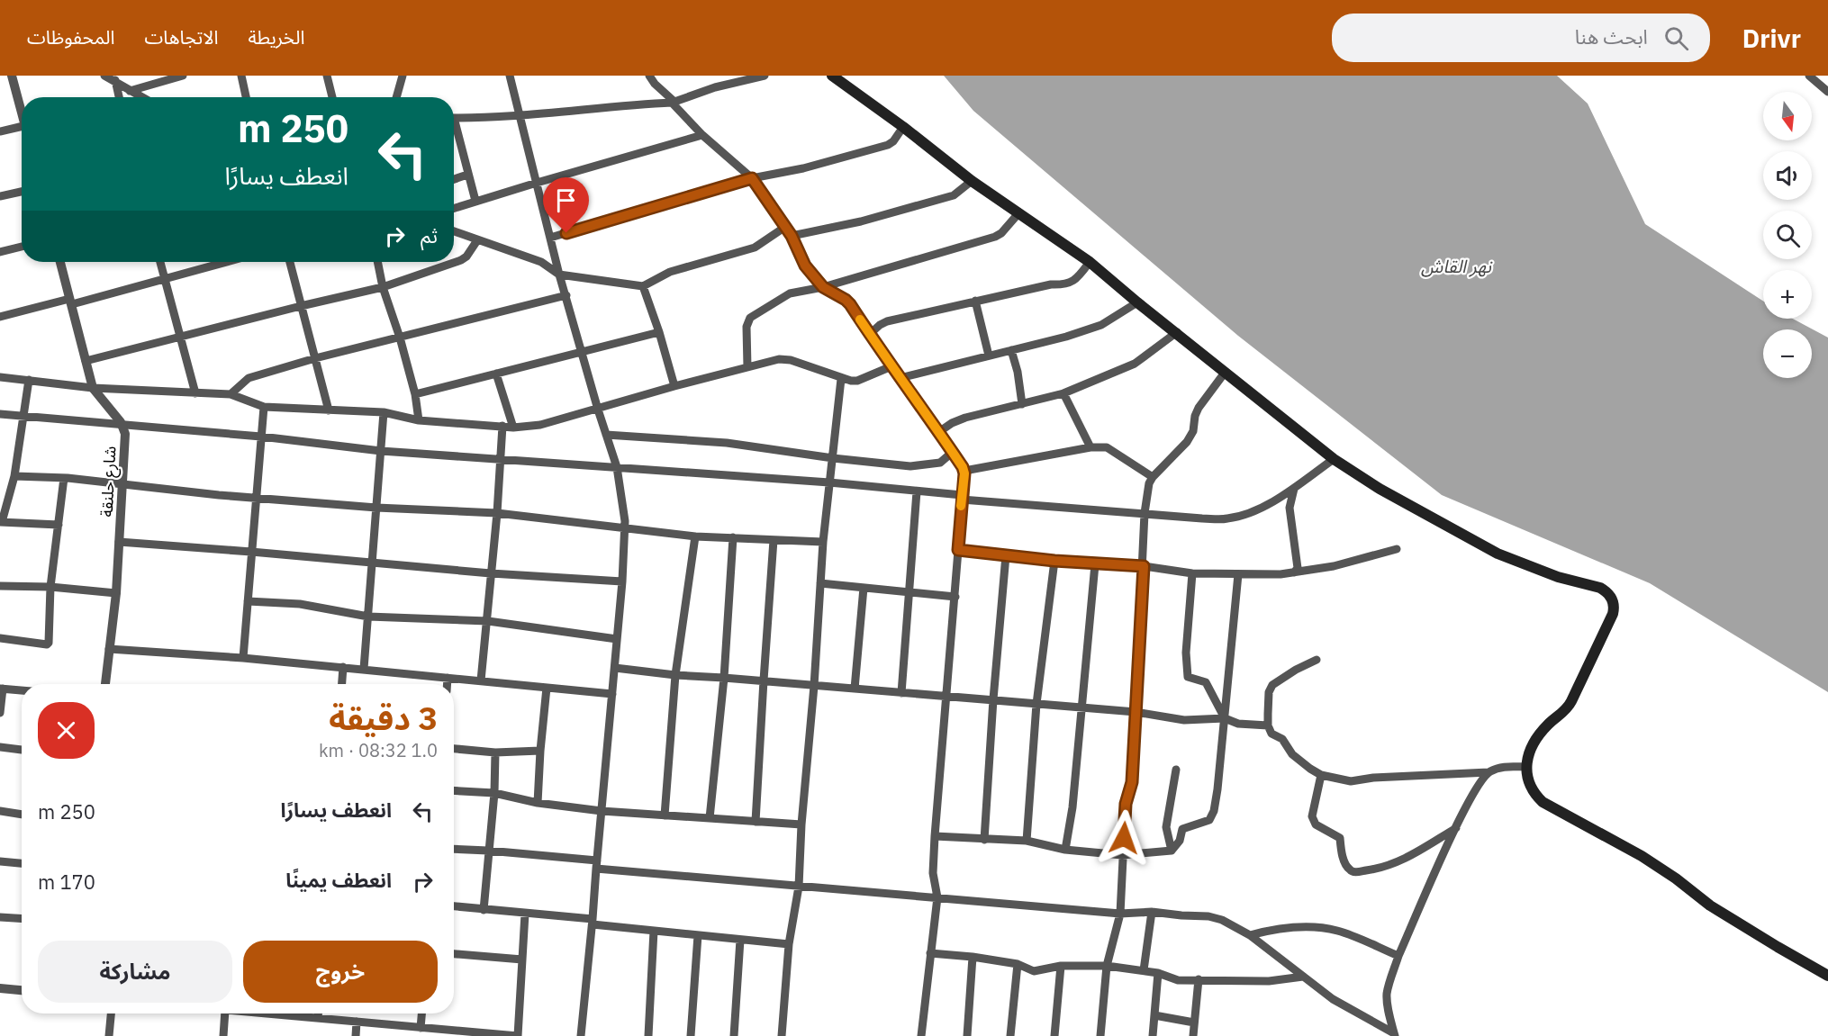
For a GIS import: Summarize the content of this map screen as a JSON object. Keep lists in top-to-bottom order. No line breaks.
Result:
{"streets":{"street":["شارع حلنقة"]},"water":["نهر القاش"],"north":"bottom","page":{"header":"Drivr","search":"ابحث هنا","nav":["الخريطة","الاتجاهات","المحفوظات"],"map_buttons":["+","−"],"turn":["250 m","انعطف يسارًا"],"then":"ثم","heading":["3 دقيقة","1.0 km · 08:32"],"list":[{"name":"انعطف يسارًا","value":"250 m"},{"name":"انعطف يمينًا","value":"170 m"}],"buttons":["خروج","مشاركة"]}}
